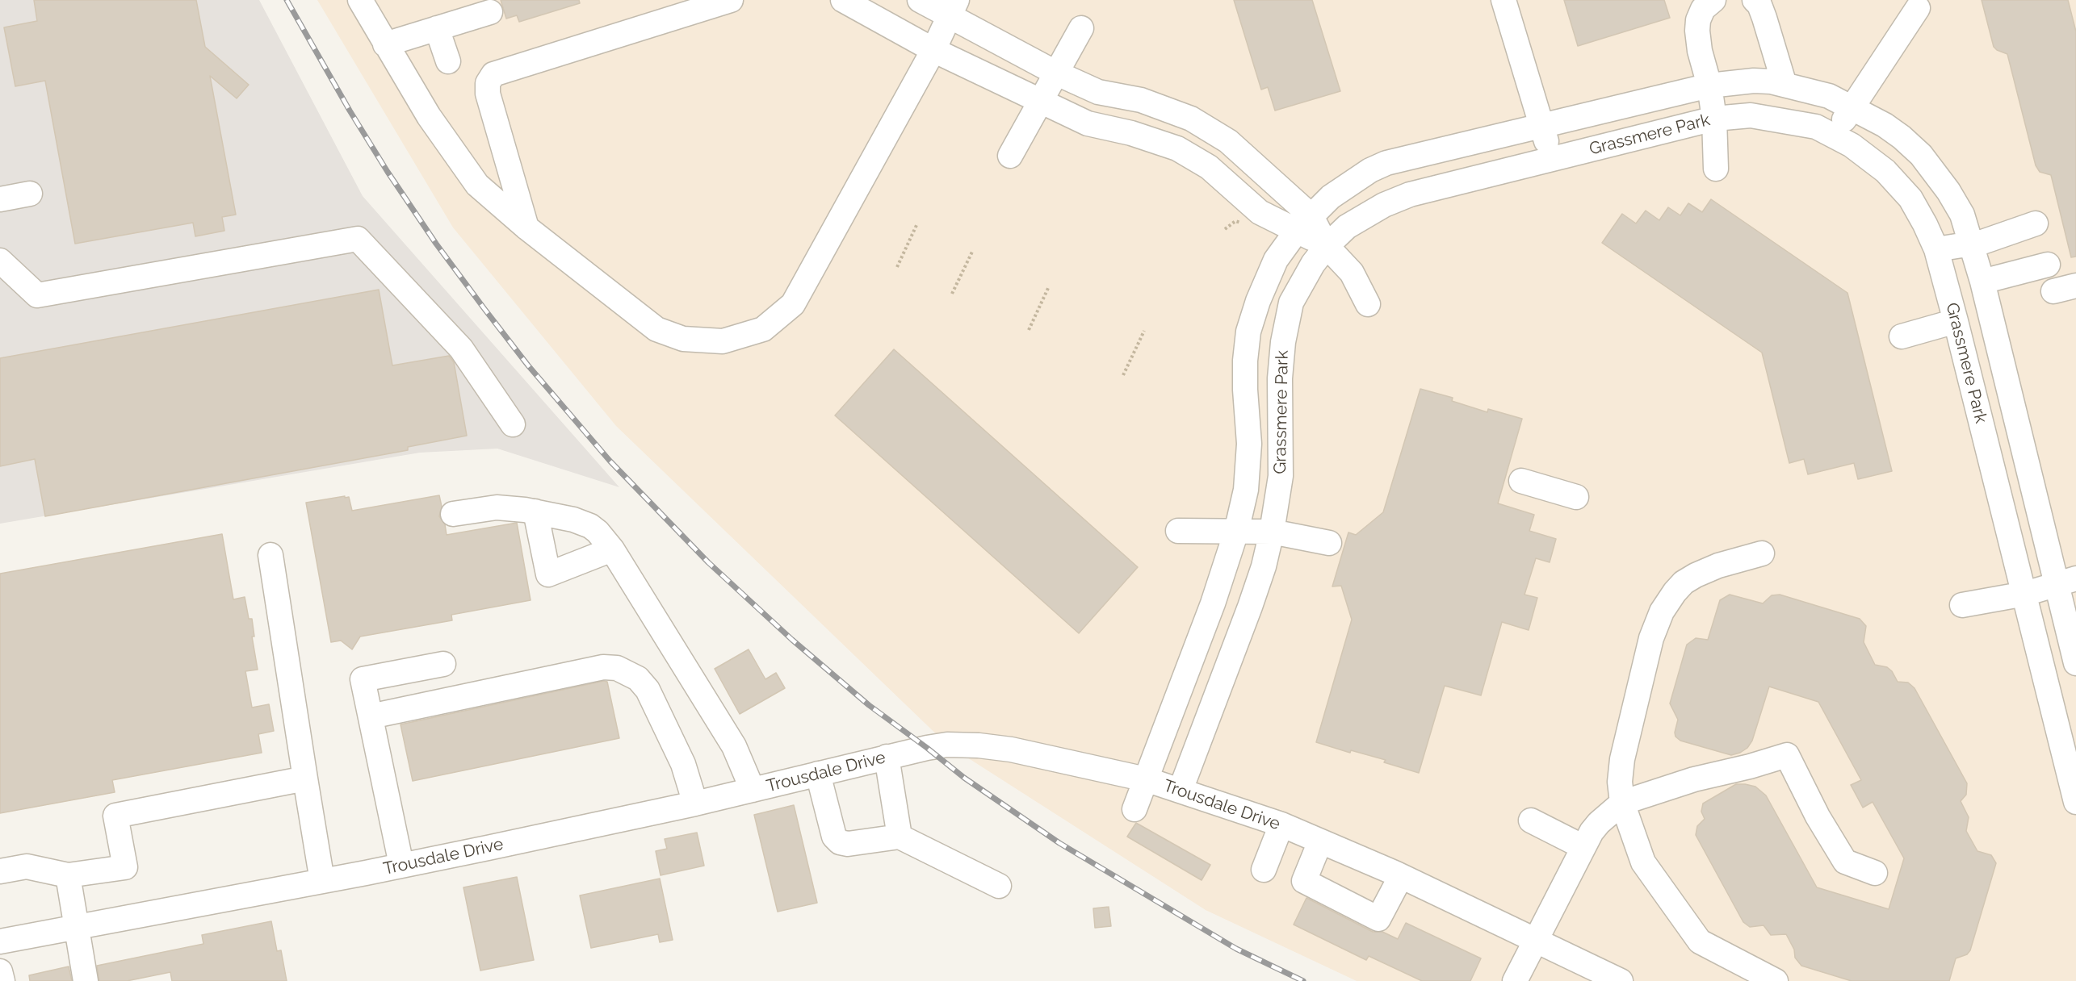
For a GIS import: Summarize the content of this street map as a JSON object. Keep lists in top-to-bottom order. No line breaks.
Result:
{"streets":{"street":["Grassmere Park","Trousdale Drive"]},"crossings":[["Grassmere Park","Trousdale Drive"]]}
